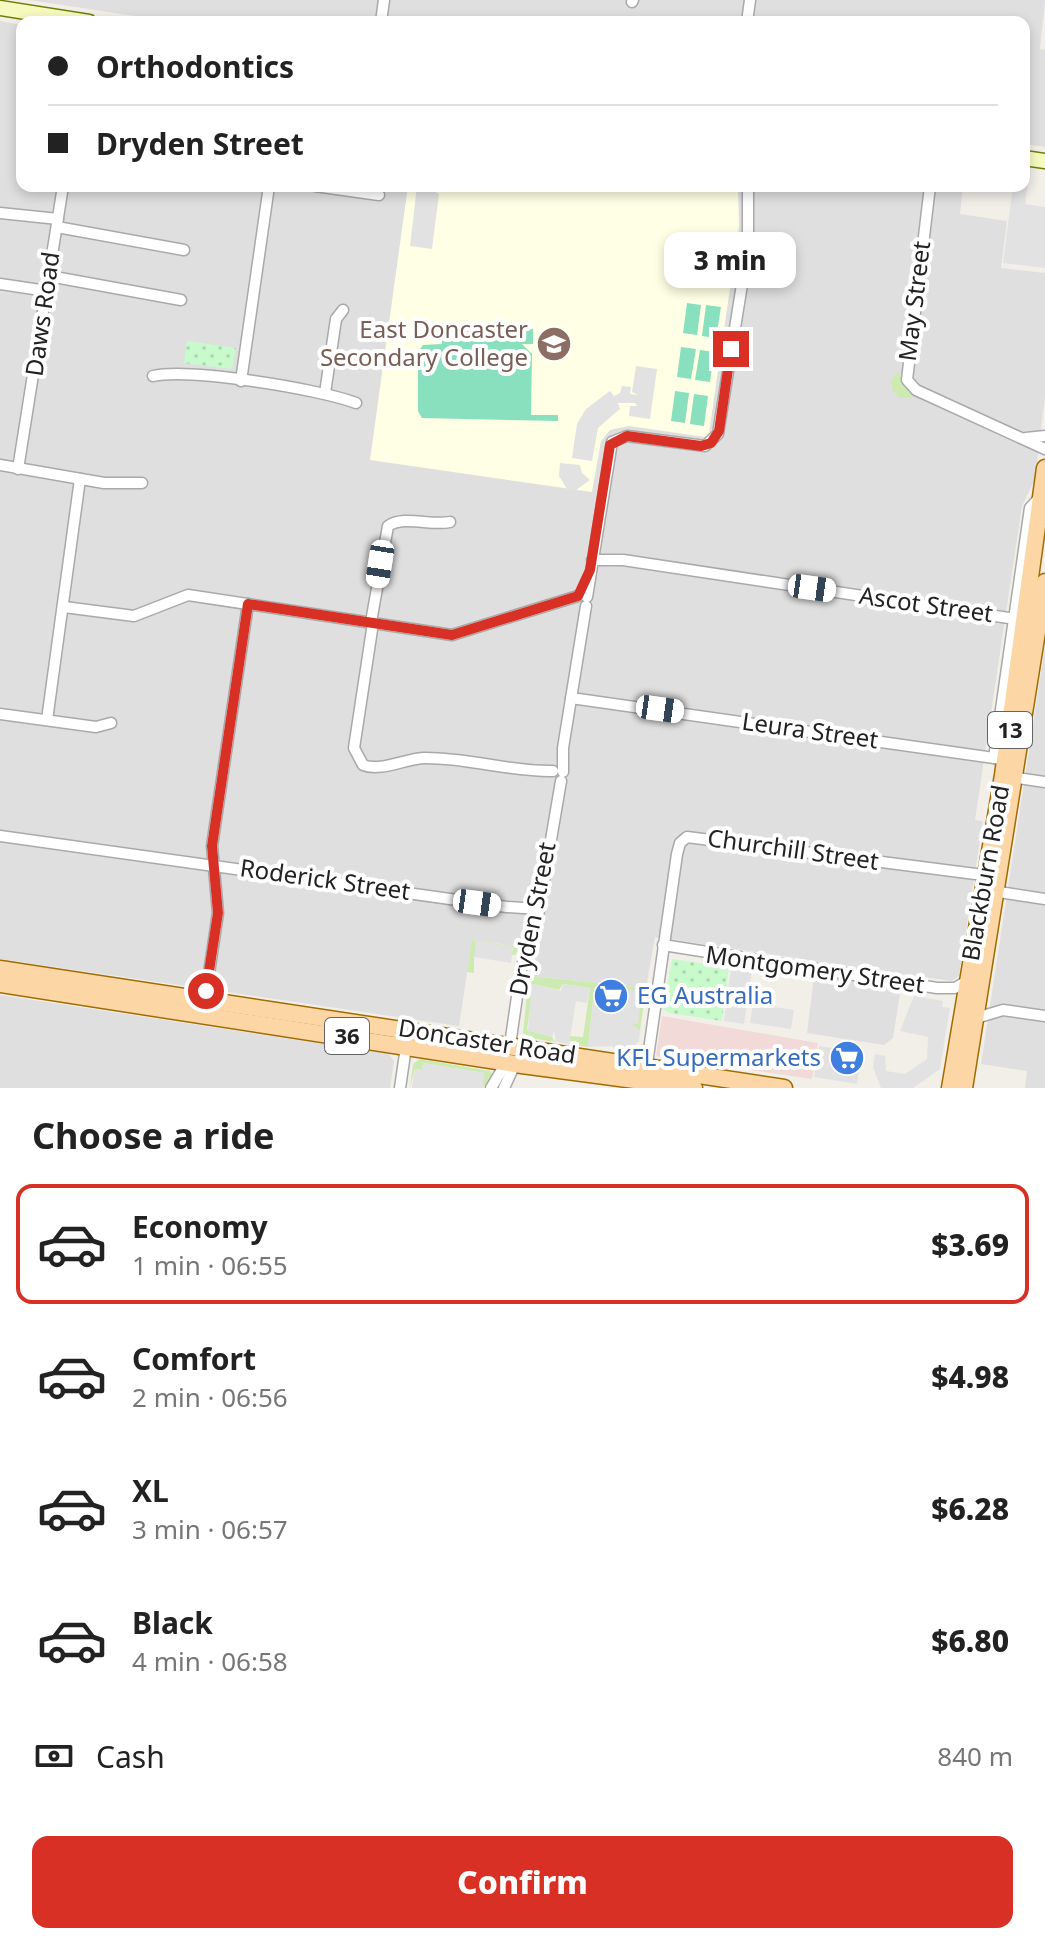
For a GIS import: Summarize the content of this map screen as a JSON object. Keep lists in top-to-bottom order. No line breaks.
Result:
{"streets":{"main road":["13","Blackburn Road","36","Doncaster Road"],"street":["May Street","Daws Road","Ascot Street","Leura Street","Churchill Street","Roderick Street","Dryden Street","Montgomery Street"]},"crossings":[["Ascot Street","Blackburn Road"],["Ascot Street","Dryden Street"],["Leura Street","Blackburn Road"],["Leura Street","Dryden Street"],["Churchill Street","Blackburn Road"],["Churchill Street","Montgomery Street"],["Churchill Street","Doncaster Road"],["Blackburn Road","Montgomery Street"],["Roderick Street","Dryden Street"],["Dryden Street","Doncaster Road"]],"places":{"school or university":["East Doncaster Secondary College"],"supermarket":["EG Australia","KFL Supermarkets"]},"page":{"banner":["Orthodontics","Dryden Street"],"bubble":"3 min","heading":"Choose a ride","list":[{"name":"Economy","note":"1 min · 06:55","value":"$3.69"},{"name":"Comfort","note":"2 min · 06:56","value":"$4.98"},{"name":"XL","note":"3 min · 06:57","value":"$6.28"},{"name":"Black","note":"4 min · 06:58","value":"$6.80"}],"pay":["Cash","840 m"],"buttons":"Confirm"}}
